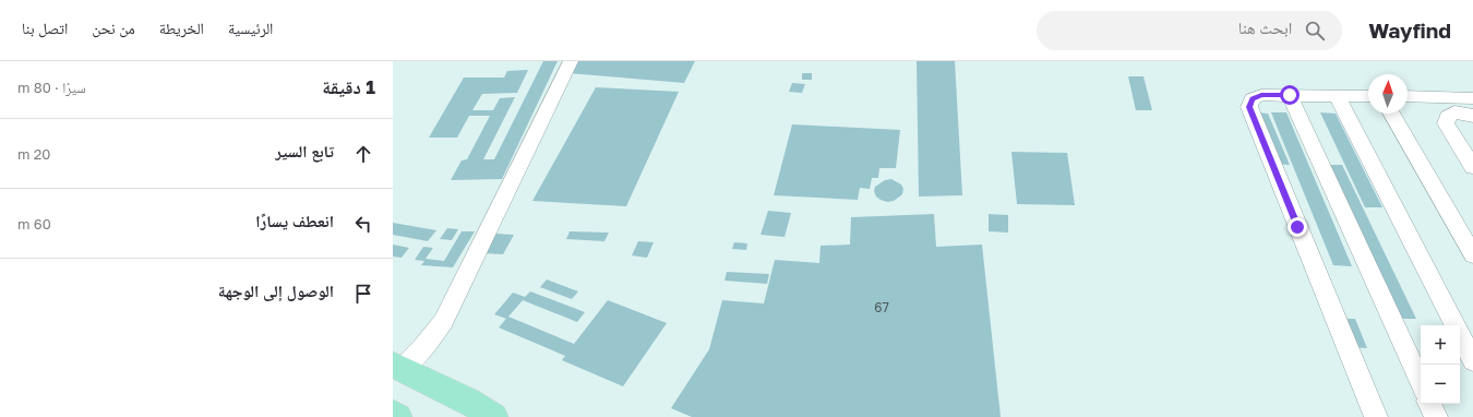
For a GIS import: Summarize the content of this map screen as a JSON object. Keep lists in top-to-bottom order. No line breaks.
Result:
{"house_numbers":["67"],"north":"top","page":{"header":"Wayfind","search":"ابحث هنا","nav":["الرئيسية","الخريطة","من نحن","اتصل بنا"],"heading":["1 دقيقة","سيرًا · 80 m"],"list":[["تابع السير","20 m"],["انعطف يسارًا","60 m"],"الوصول إلى الوجهة"],"map_buttons":["+","−"]}}
